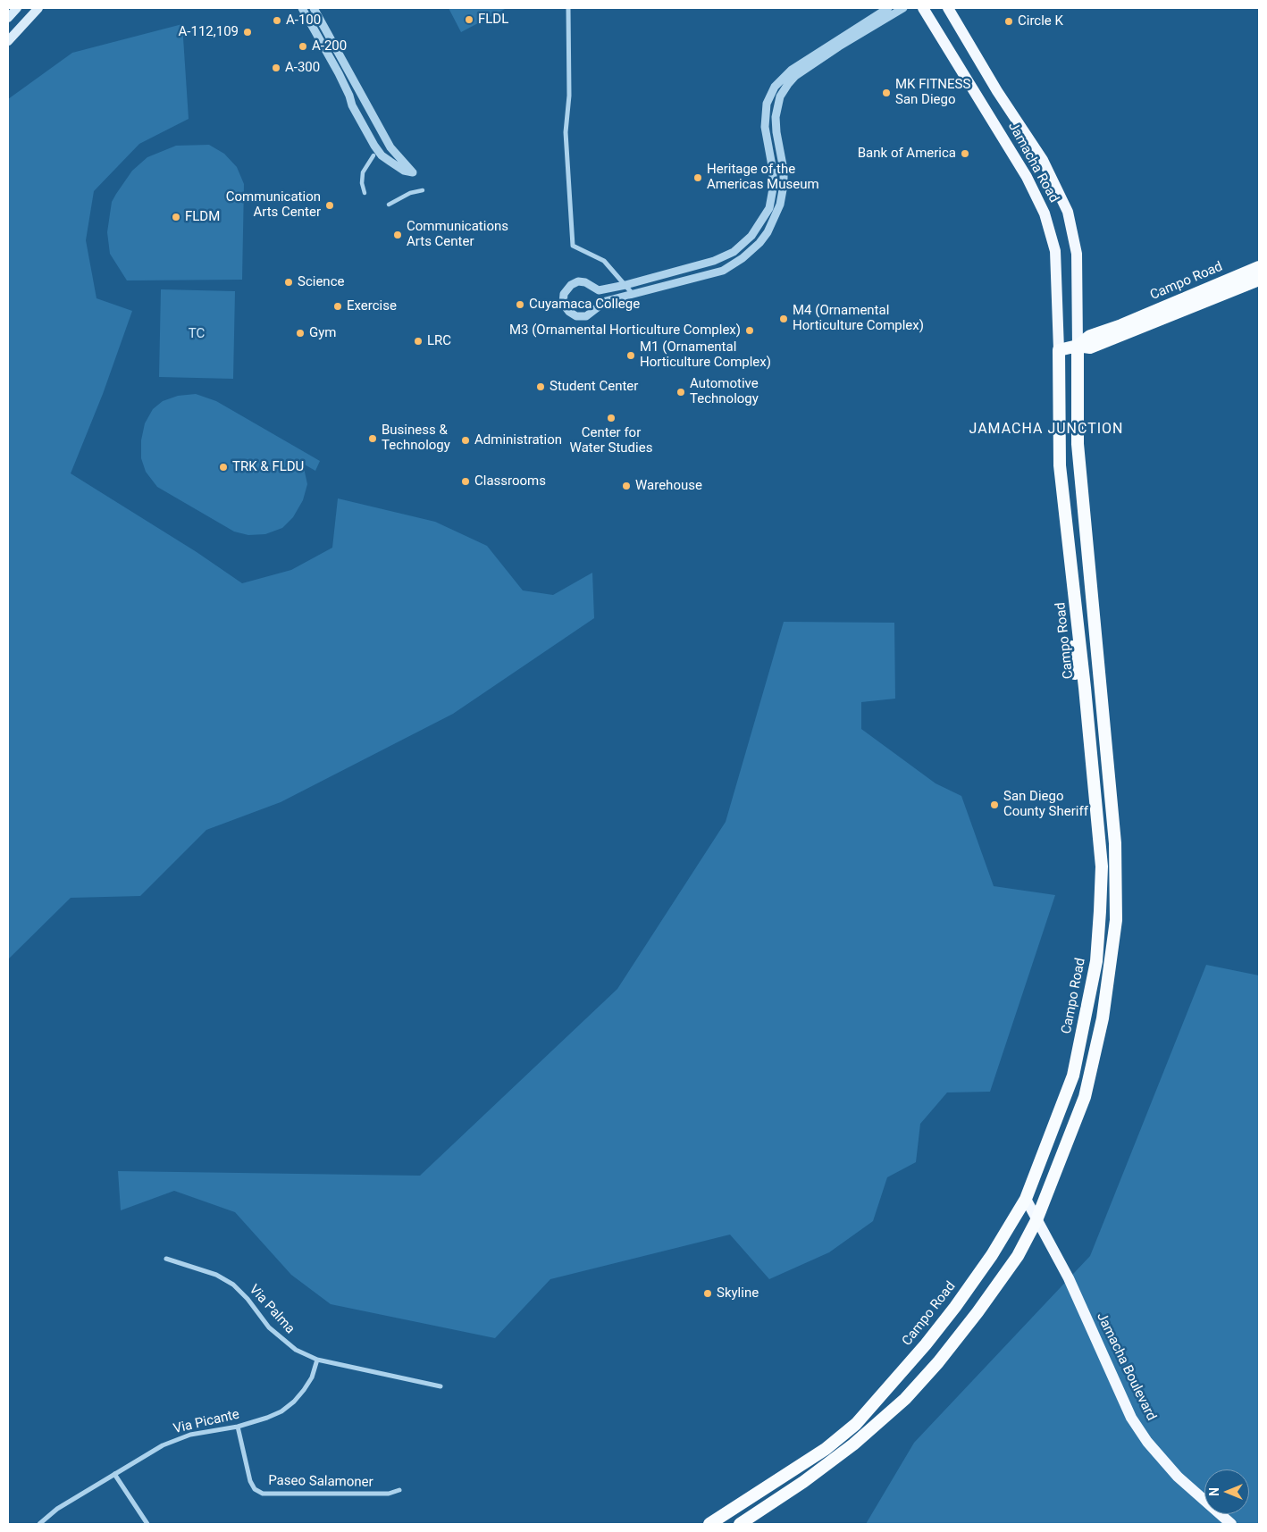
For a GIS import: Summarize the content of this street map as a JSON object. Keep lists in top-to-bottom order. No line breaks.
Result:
{"streets":{"highway":["Campo Road"],"main road":["Jamacha Road","Jamacha Boulevard"],"street":["Via Palma","Via Picante","Paseo Salamoner"]},"crossings":[["Jamacha Road","Campo Road"],["Campo Road","Jamacha Boulevard"],["Via Palma","Via Picante"],["Via Picante","Paseo Salamoner"]],"districts":["JAMACHA JUNCTION"],"parks":["TC"],"places":["FLDL","A-100","Circle K","A-112,109","A-200","A-300","MK FITNESS San Diego","Bank of America","Heritage of the Americas Museum","Communication Arts Center","FLDM","Communications Arts Center","Science","Cuyamaca College","Exercise","M4 (Ornamental Horticulture Complex)","M3 (Ornamental Horticulture Complex)","Gym","LRC","M1 (Ornamental Horticulture Complex)","Student Center","Automotive Technology","Center for Water Studies","Business & Technology","Administration","TRK & FLDU","Classrooms","Warehouse","San Diego County Sheriff","Skyline"],"north":"left"}
